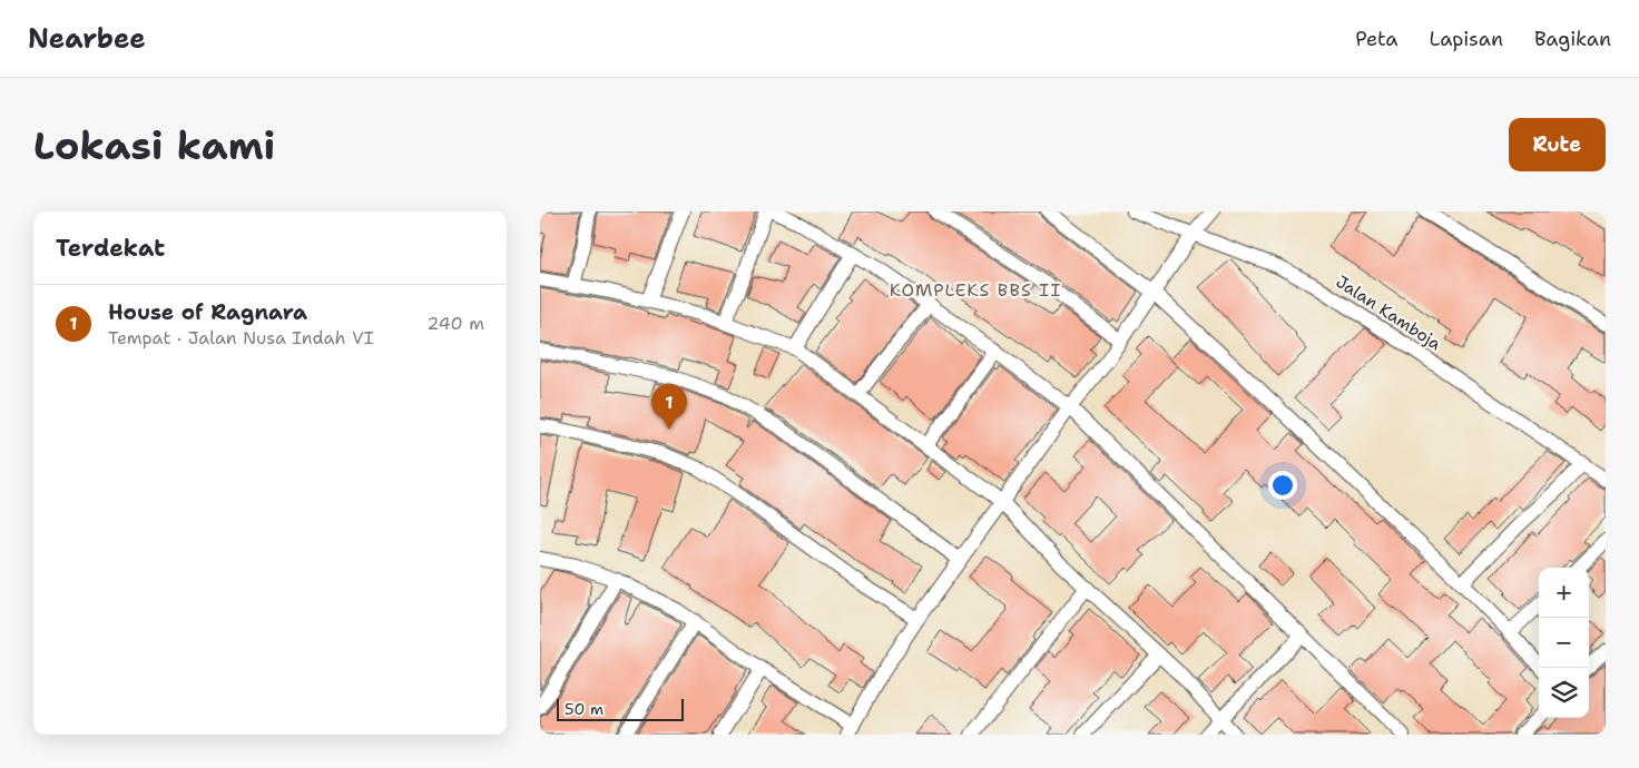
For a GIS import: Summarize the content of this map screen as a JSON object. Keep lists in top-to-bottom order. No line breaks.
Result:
{"streets":{"street":["Jalan Kamboja"]},"districts":["KOMPLEKS BBS II"],"scale_bar":"50 m","page":{"header":"Nearbee","nav":["Peta","Lapisan","Bagikan"],"buttons":"Rute","title":"Lokasi kami","heading":"Terdekat","list":[{"mark":"1","name":"House of Ragnara","note":"Tempat · Jalan Nusa Indah VI","value":"240 m"}],"pins":"1","map_buttons":["+","−"],"scale":"50 m"}}
